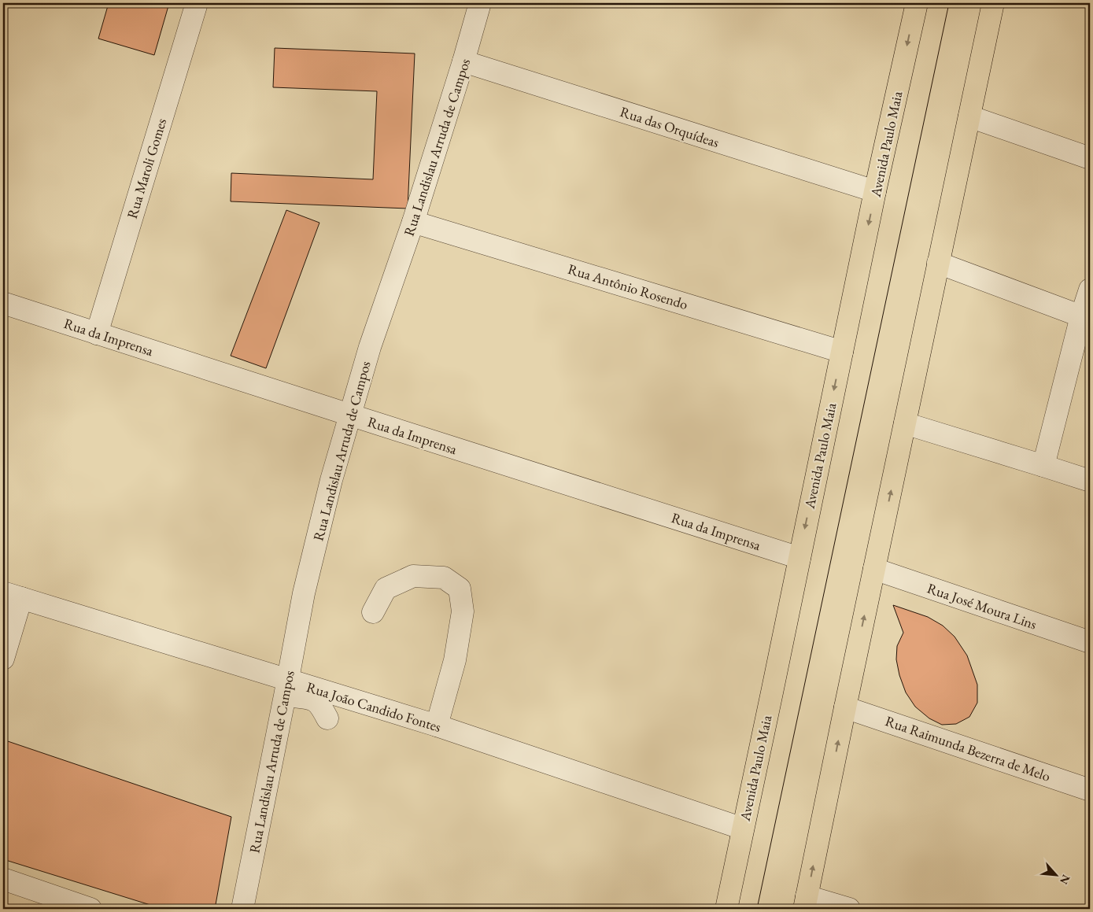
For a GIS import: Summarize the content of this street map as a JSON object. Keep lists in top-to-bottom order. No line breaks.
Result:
{"streets":{"main road":["Avenida Paulo Maia"],"street":["Rua das Orquídeas","Rua Landislau Arruda de Campos","Rua Maroli Gomes","Rua Antônio Rosendo","Rua da Imprensa","Rua José Moura Lins","Rua João Candido Fontes","Rua Raimunda Bezerra de Melo"]},"crossings":[["Rua das Orquídeas","Avenida Paulo Maia"],["Rua das Orquídeas","Rua Landislau Arruda de Campos"],["Avenida Paulo Maia","Rua Antônio Rosendo"],["Avenida Paulo Maia","Rua da Imprensa"],["Avenida Paulo Maia","Rua João Candido Fontes"],["Rua Landislau Arruda de Campos","Rua Antônio Rosendo"],["Rua Landislau Arruda de Campos","Rua da Imprensa"],["Rua Landislau Arruda de Campos","Rua João Candido Fontes"],["Rua Maroli Gomes","Rua da Imprensa"]],"north":"bottom right"}
